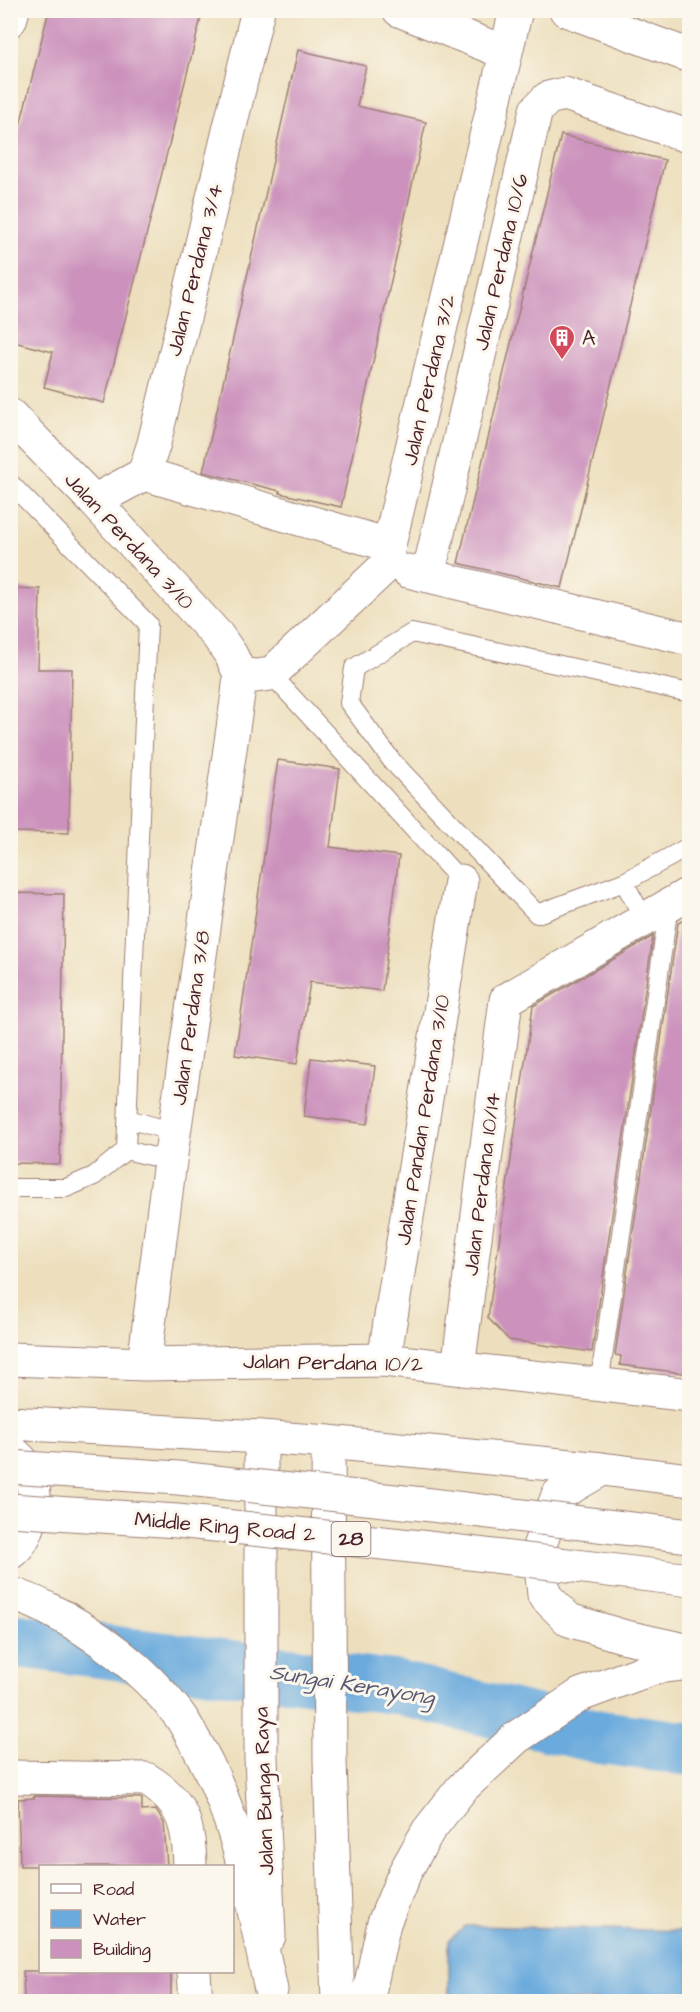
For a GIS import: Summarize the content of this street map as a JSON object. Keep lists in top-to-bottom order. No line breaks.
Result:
{"streets":{"main road":["Jalan Perdana 10/6","Jalan Perdana 3/4","Jalan Perdana 3/2","Jalan Perdana 3/10","Jalan Perdana 3/8","Jalan Pandan Perdana 3/10","Jalan Perdana 10/14","Jalan Perdana 10/2","Middle Ring Road 2","28","Jalan Bunga Raya"]},"crossings":[["Jalan Perdana 3/10","Jalan Perdana 3/8"],["Jalan Perdana 3/8","Jalan Perdana 10/2"],["Jalan Pandan Perdana 3/10","Jalan Perdana 10/2"],["Jalan Perdana 10/14","Jalan Perdana 10/2"]],"water":["Sungai Kerayong"],"places":{"building":["A"]},"legend":["Road","Water","Building"]}
